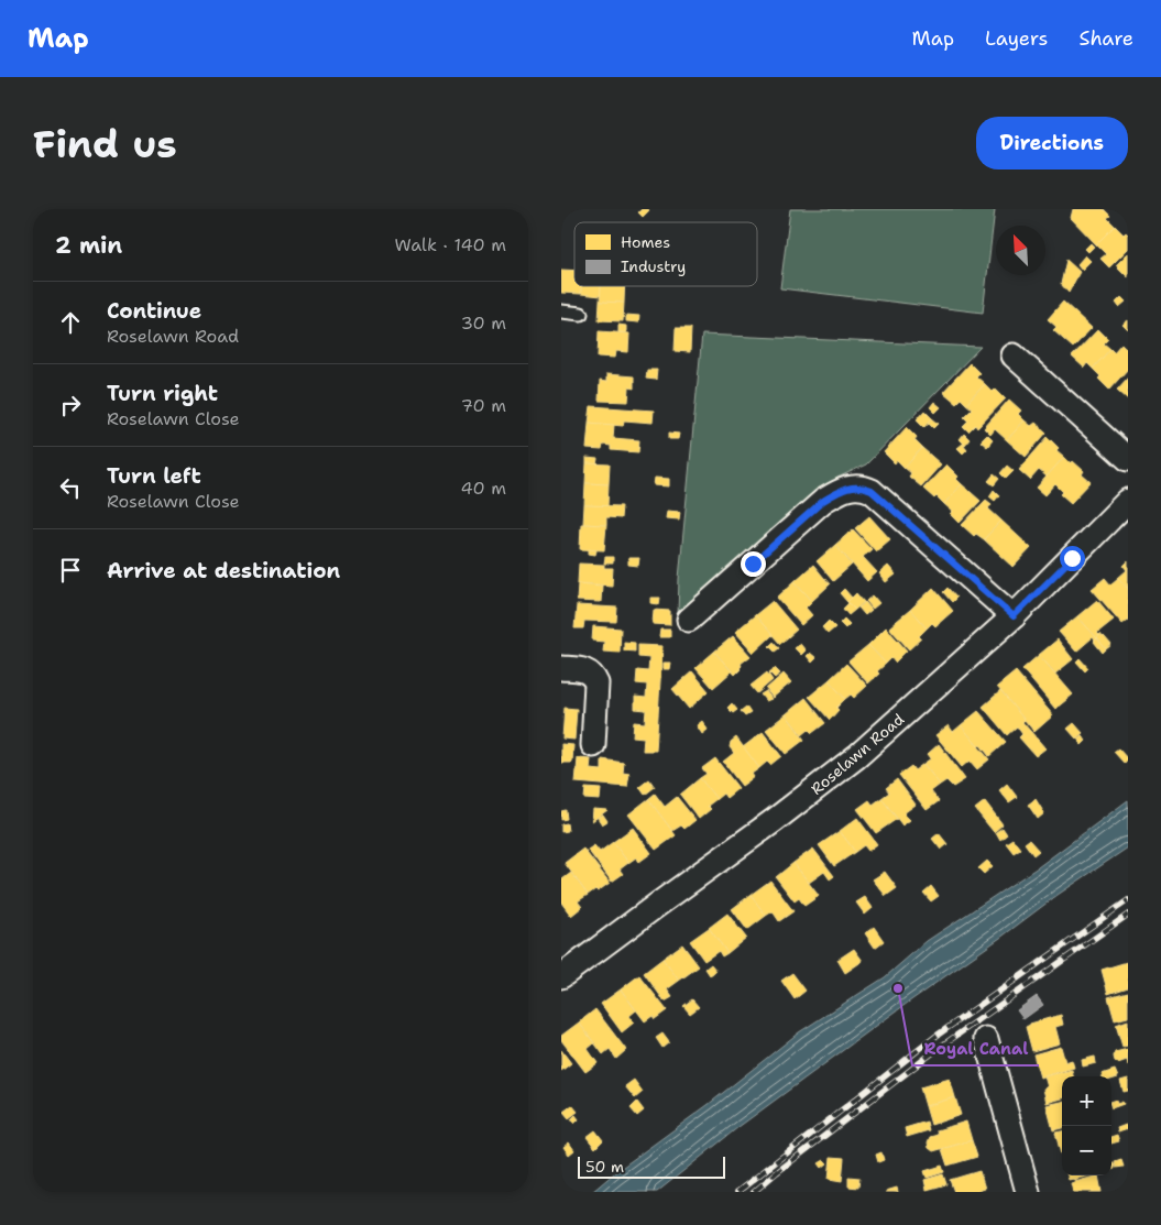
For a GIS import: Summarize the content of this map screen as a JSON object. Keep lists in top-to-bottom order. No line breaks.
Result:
{"streets":{"street":["Roselawn Road"]},"places":["Royal Canal"],"legend":["Homes","Industry"],"scale_bar":"50 m","north":"top left","page":{"header":"Map","nav":["Map","Layers","Share"],"buttons":"Directions","title":"Find us","heading":["2 min","Walk · 140 m"],"list":[["Continue","Roselawn Road","30 m"],["Turn right","Roselawn Close","70 m"],["Turn left","Roselawn Close","40 m"],"Arrive at destination"],"map_buttons":["+","−"],"scale":"50 m"}}
